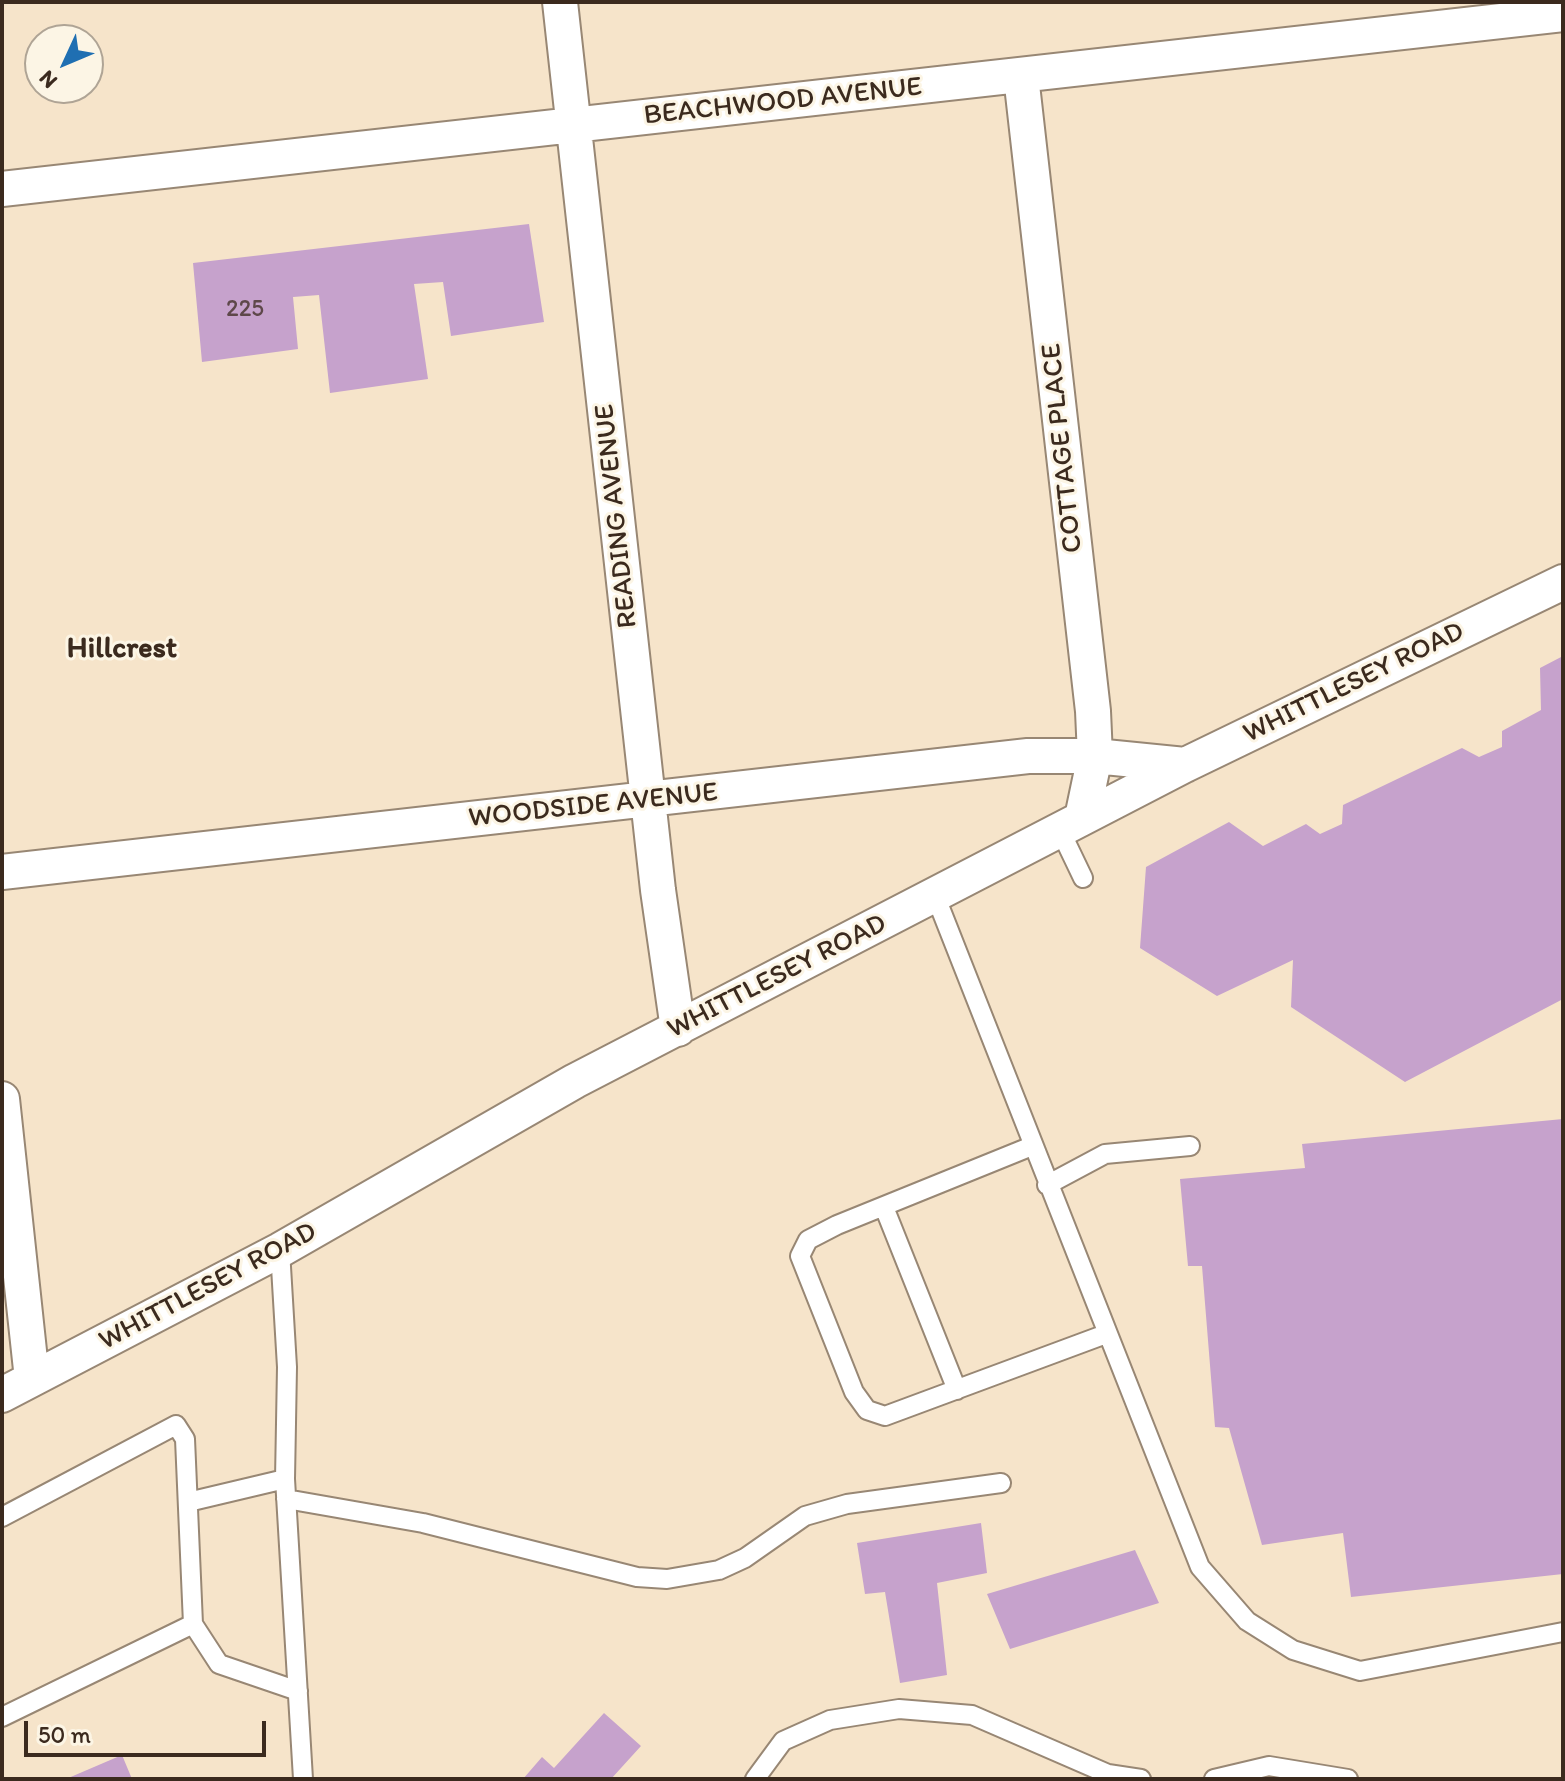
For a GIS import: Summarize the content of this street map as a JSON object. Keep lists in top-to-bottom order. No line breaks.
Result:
{"streets":{"street":["BEACHWOOD AVENUE","COTTAGE PLACE","READING AVENUE","WHITTLESEY ROAD","WOODSIDE AVENUE"]},"crossings":[["BEACHWOOD AVENUE","COTTAGE PLACE"],["BEACHWOOD AVENUE","READING AVENUE"],["COTTAGE PLACE","WHITTLESEY ROAD"],["COTTAGE PLACE","WOODSIDE AVENUE"],["READING AVENUE","WHITTLESEY ROAD"],["READING AVENUE","WOODSIDE AVENUE"],["WHITTLESEY ROAD","WOODSIDE AVENUE"]],"districts":["Hillcrest"],"house_numbers":["225"],"scale_bar":"50 m","north":"bottom left"}
